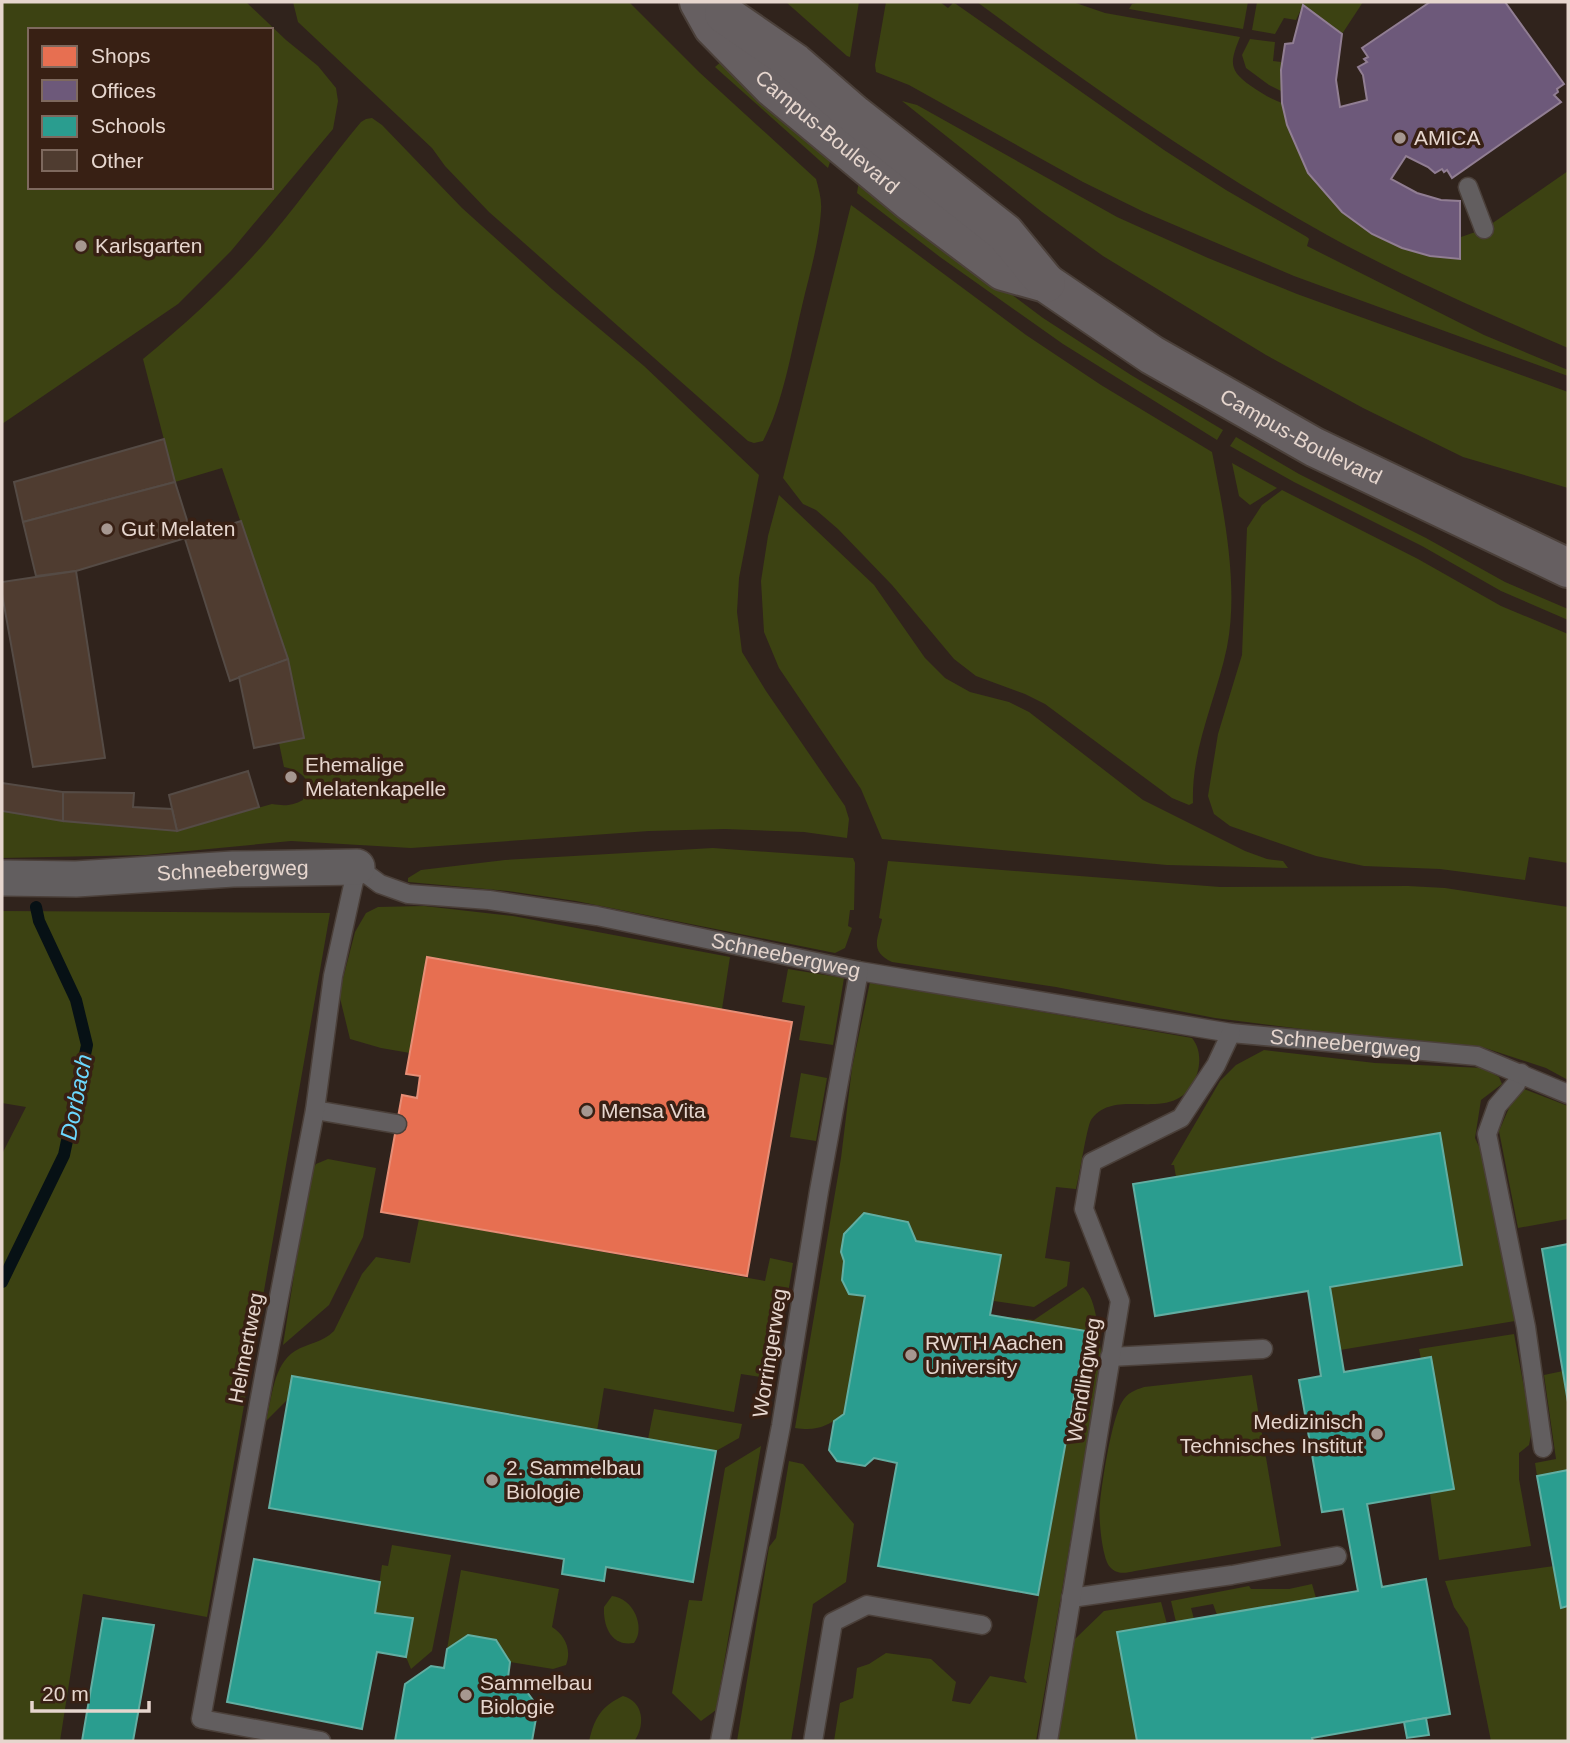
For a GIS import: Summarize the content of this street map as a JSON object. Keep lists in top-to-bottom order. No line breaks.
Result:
{"streets":{"street":["Campus-Boulevard","Schneebergweg"],"lane":["Helmertweg","Worringerweg","Wendlingweg"]},"crossings":[["Schneebergweg","Helmertweg"],["Schneebergweg","Worringerweg"],["Schneebergweg","Wendlingweg"]],"water":["Dorbach"],"places":["AMICA","Karlsgarten","Gut Melaten","Ehemalige Melatenkapelle","Mensa Vita","RWTH Aachen University","Medizinisch Technisches Institut","2. Sammelbau Biologie","Sammelbau Biologie"],"legend":["Shops","Offices","Schools","Other"],"scale_bar":"20 m"}
